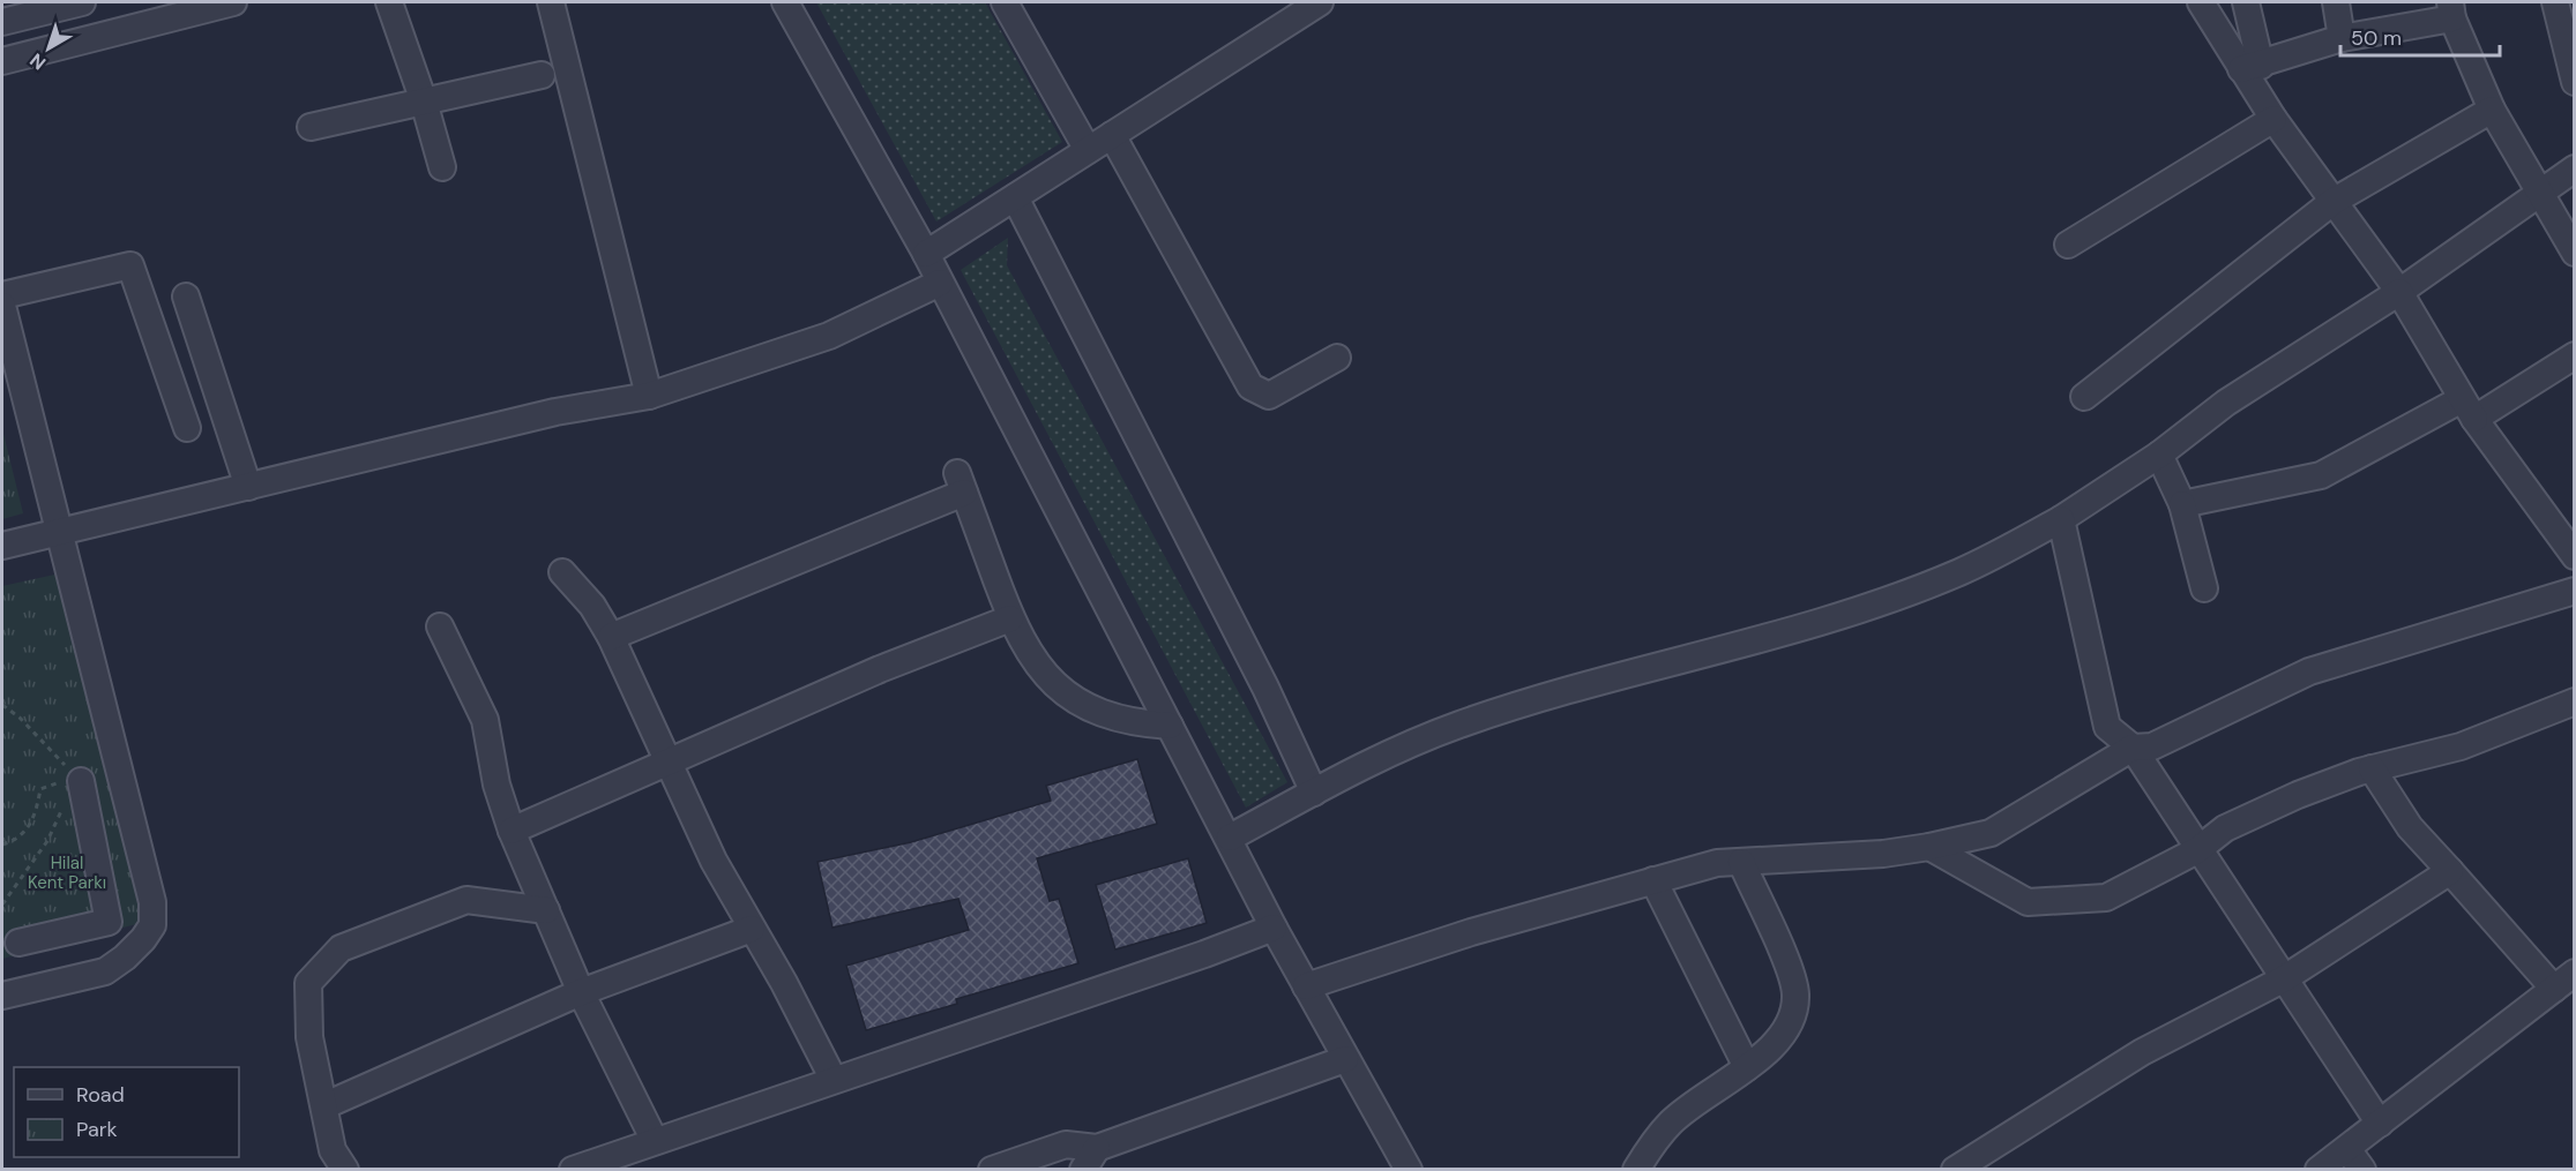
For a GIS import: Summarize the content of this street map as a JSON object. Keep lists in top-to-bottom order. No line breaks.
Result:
{"parks":["Hilal Kent Parkı"],"legend":["Road","Park"],"scale_bar":"50 m","north":"bottom left"}
